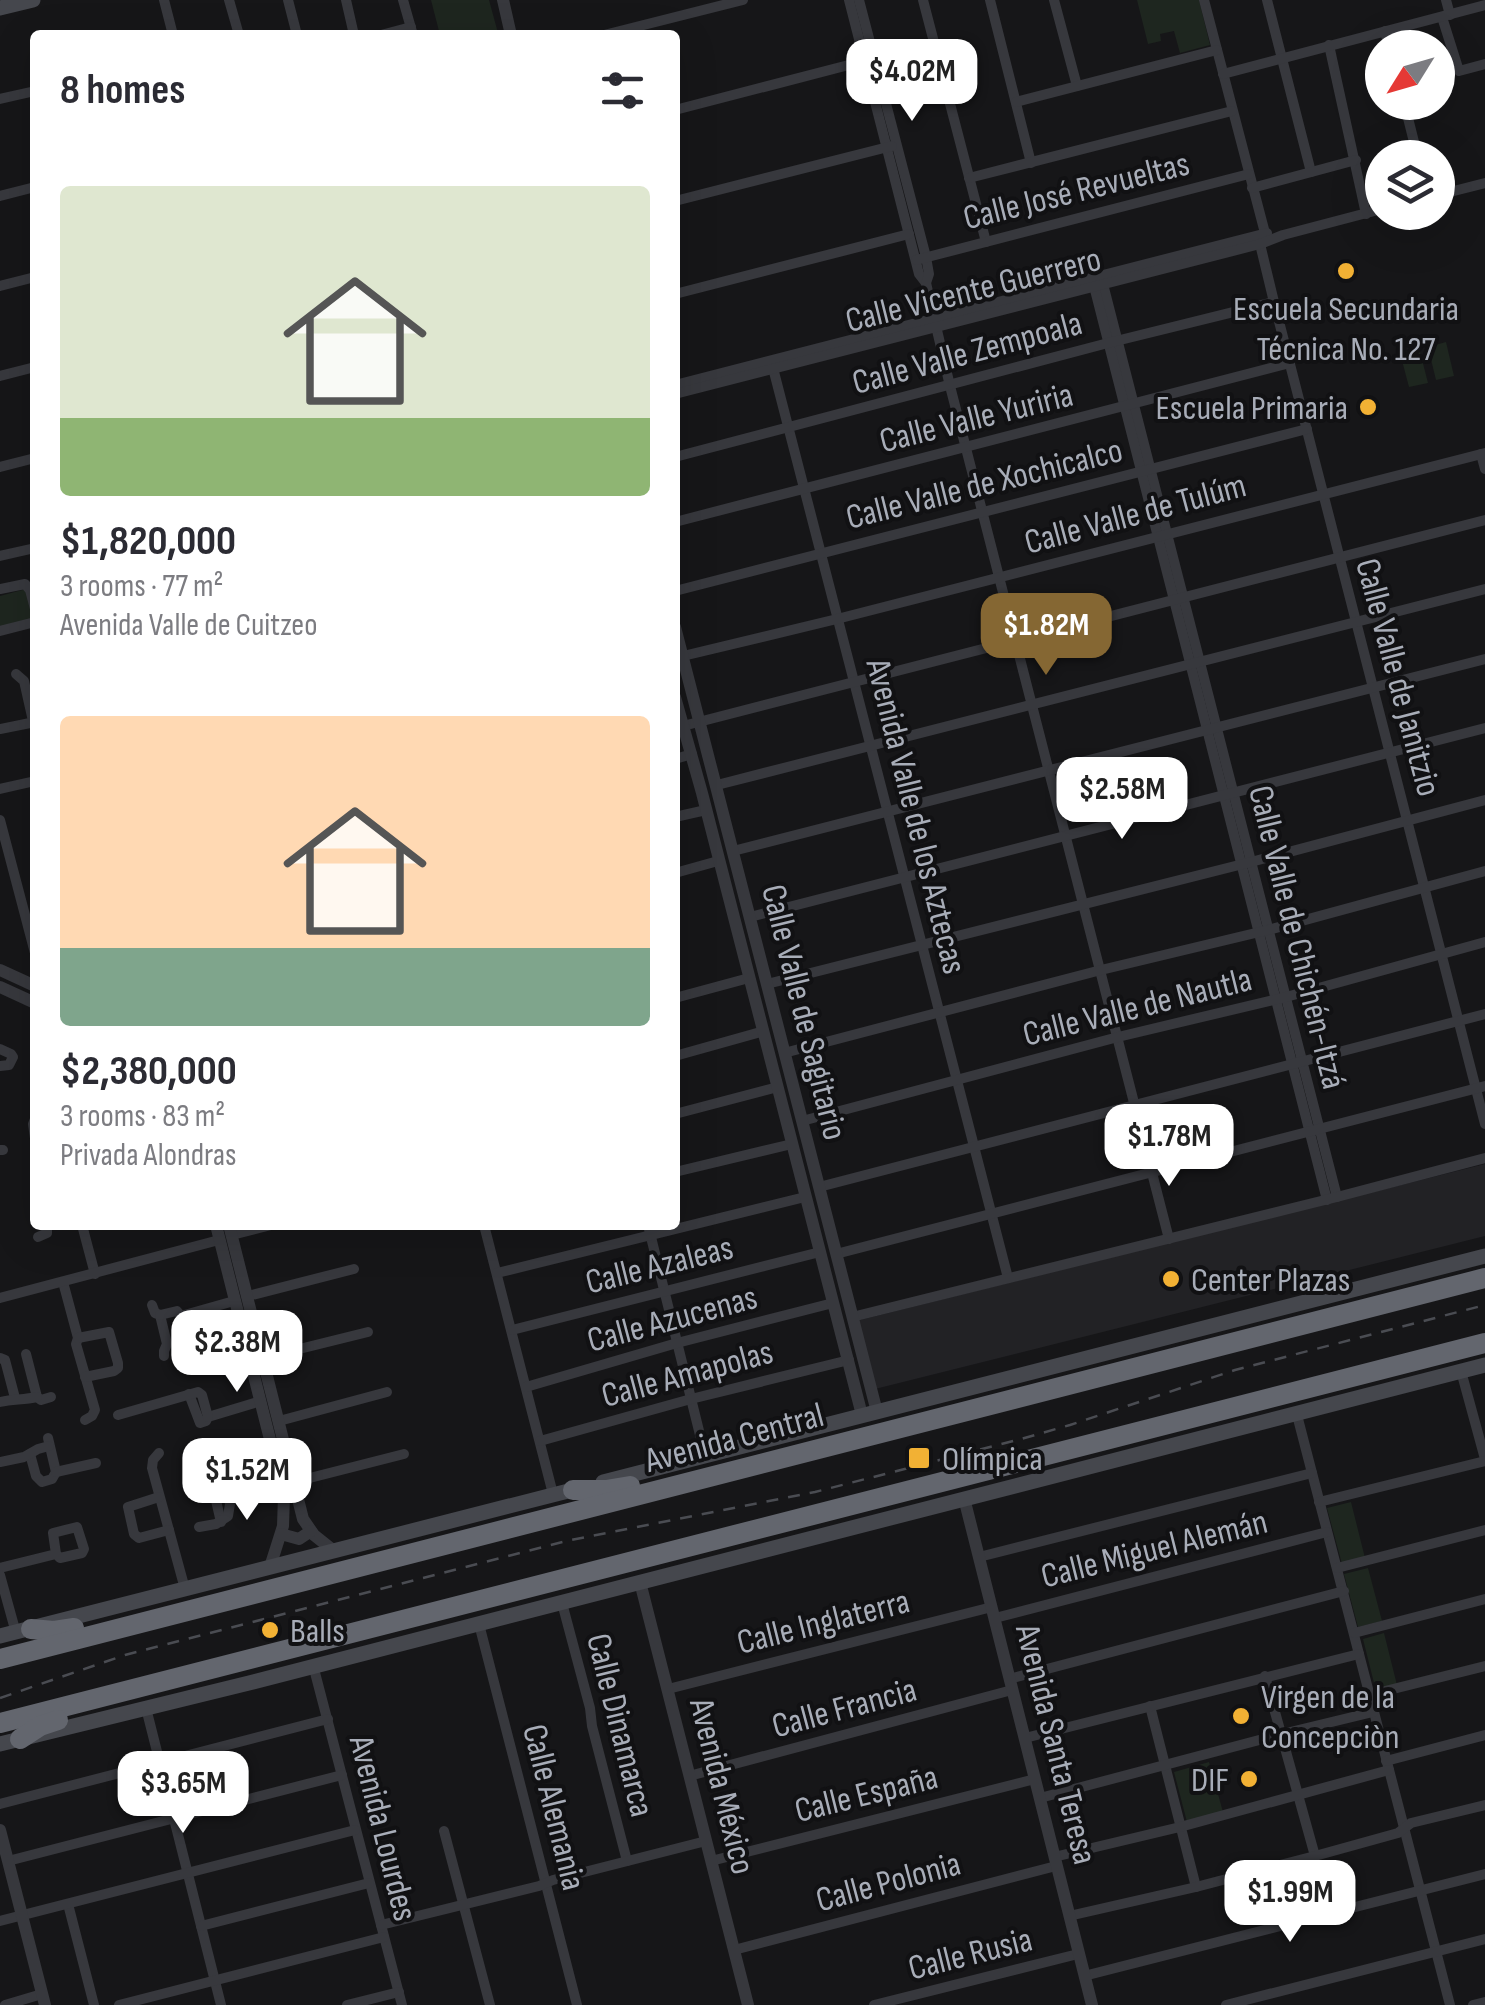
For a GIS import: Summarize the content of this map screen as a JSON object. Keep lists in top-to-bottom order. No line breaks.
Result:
{"streets":{"highway":["Avenida Central"],"street":["Calle José Revueltas","Calle Vicente Guerrero","Calle Valle Zempoala","Calle Valle Yuriria","Calle Valle de Xochicalco","Calle Valle de Tulúm","Calle Valle de Janitzio","Avenida Valle de los Aztecas","Calle Valle de Chichén-Itzá","Calle Valle de Nautla","Calle Valle de Sagitario","Calle Azaleas","Calle Azucenas","Calle Amapolas","Calle Miguel Alemán","Calle Inglaterra","Calle Francia","Calle Dinamarca","Avenida Santa Teresa","Avenida México","Calle España","Calle Alemania","Avenida Lourdes","Calle Polonia","Calle Rusia"]},"crossings":[["Calle José Revueltas","Calle Valle de Janitzio"],["Calle Vicente Guerrero","Calle Valle de Janitzio"],["Calle Vicente Guerrero","Avenida Valle de los Aztecas"],["Calle Vicente Guerrero","Calle Valle de Chichén-Itzá"],["Calle Valle Zempoala","Calle Valle de Janitzio"],["Calle Valle Zempoala","Avenida Valle de los Aztecas"],["Calle Valle Zempoala","Calle Valle de Chichén-Itzá"],["Calle Valle Yuriria","Calle Valle de Janitzio"],["Calle Valle Yuriria","Avenida Valle de los Aztecas"],["Calle Valle Yuriria","Calle Valle de Chichén-Itzá"],["Calle Valle de Xochicalco","Calle Valle de Janitzio"],["Calle Valle de Xochicalco","Avenida Valle de los Aztecas"],["Calle Valle de Xochicalco","Calle Valle de Chichén-Itzá"],["Calle Valle de Tulúm","Calle Valle de Janitzio"],["Calle Valle de Tulúm","Avenida Valle de los Aztecas"],["Calle Valle de Tulúm","Calle Valle de Chichén-Itzá"],["Calle Valle de Tulúm","Calle Valle de Sagitario"],["Calle Valle de Janitzio","Calle Valle de Nautla"],["Avenida Valle de los Aztecas","Calle Valle de Nautla"],["Calle Valle de Chichén-Itzá","Calle Valle de Nautla"],["Calle Valle de Nautla","Calle Valle de Sagitario"],["Calle Valle de Sagitario","Calle Azaleas"],["Calle Valle de Sagitario","Calle Azucenas"],["Calle Valle de Sagitario","Calle Amapolas"],["Calle Valle de Sagitario","Avenida Central"],["Calle Miguel Alemán","Calle Inglaterra"],["Calle Miguel Alemán","Avenida Santa Teresa"],["Calle Inglaterra","Avenida Santa Teresa"],["Calle Inglaterra","Avenida México"],["Calle Francia","Avenida Santa Teresa"],["Calle Francia","Avenida México"],["Avenida Santa Teresa","Calle España"],["Avenida Santa Teresa","Calle Polonia"],["Avenida Santa Teresa","Calle Rusia"],["Avenida México","Calle España"],["Avenida México","Calle Polonia"]],"places":{"other":["Escuela Secundaria Técnica No. 127","Escuela Primaria","Center Plazas","Balls","Virgen de la Concepciòn","DIF"],"transit":["Olímpica"]},"north":"bottom left","page":{"heading":"8 homes","price":["$4.02M","$1.82M","$2.58M","$1.78M","$2.38M","$1.52M","$3.65M","$1.99M"],"list":[{"name":"$1,820,000","note":"3 rooms · 77 m² · Avenida Valle de Cuitzeo"},{"name":"$2,380,000","note":"3 rooms · 83 m² · Privada Alondras"}]}}
